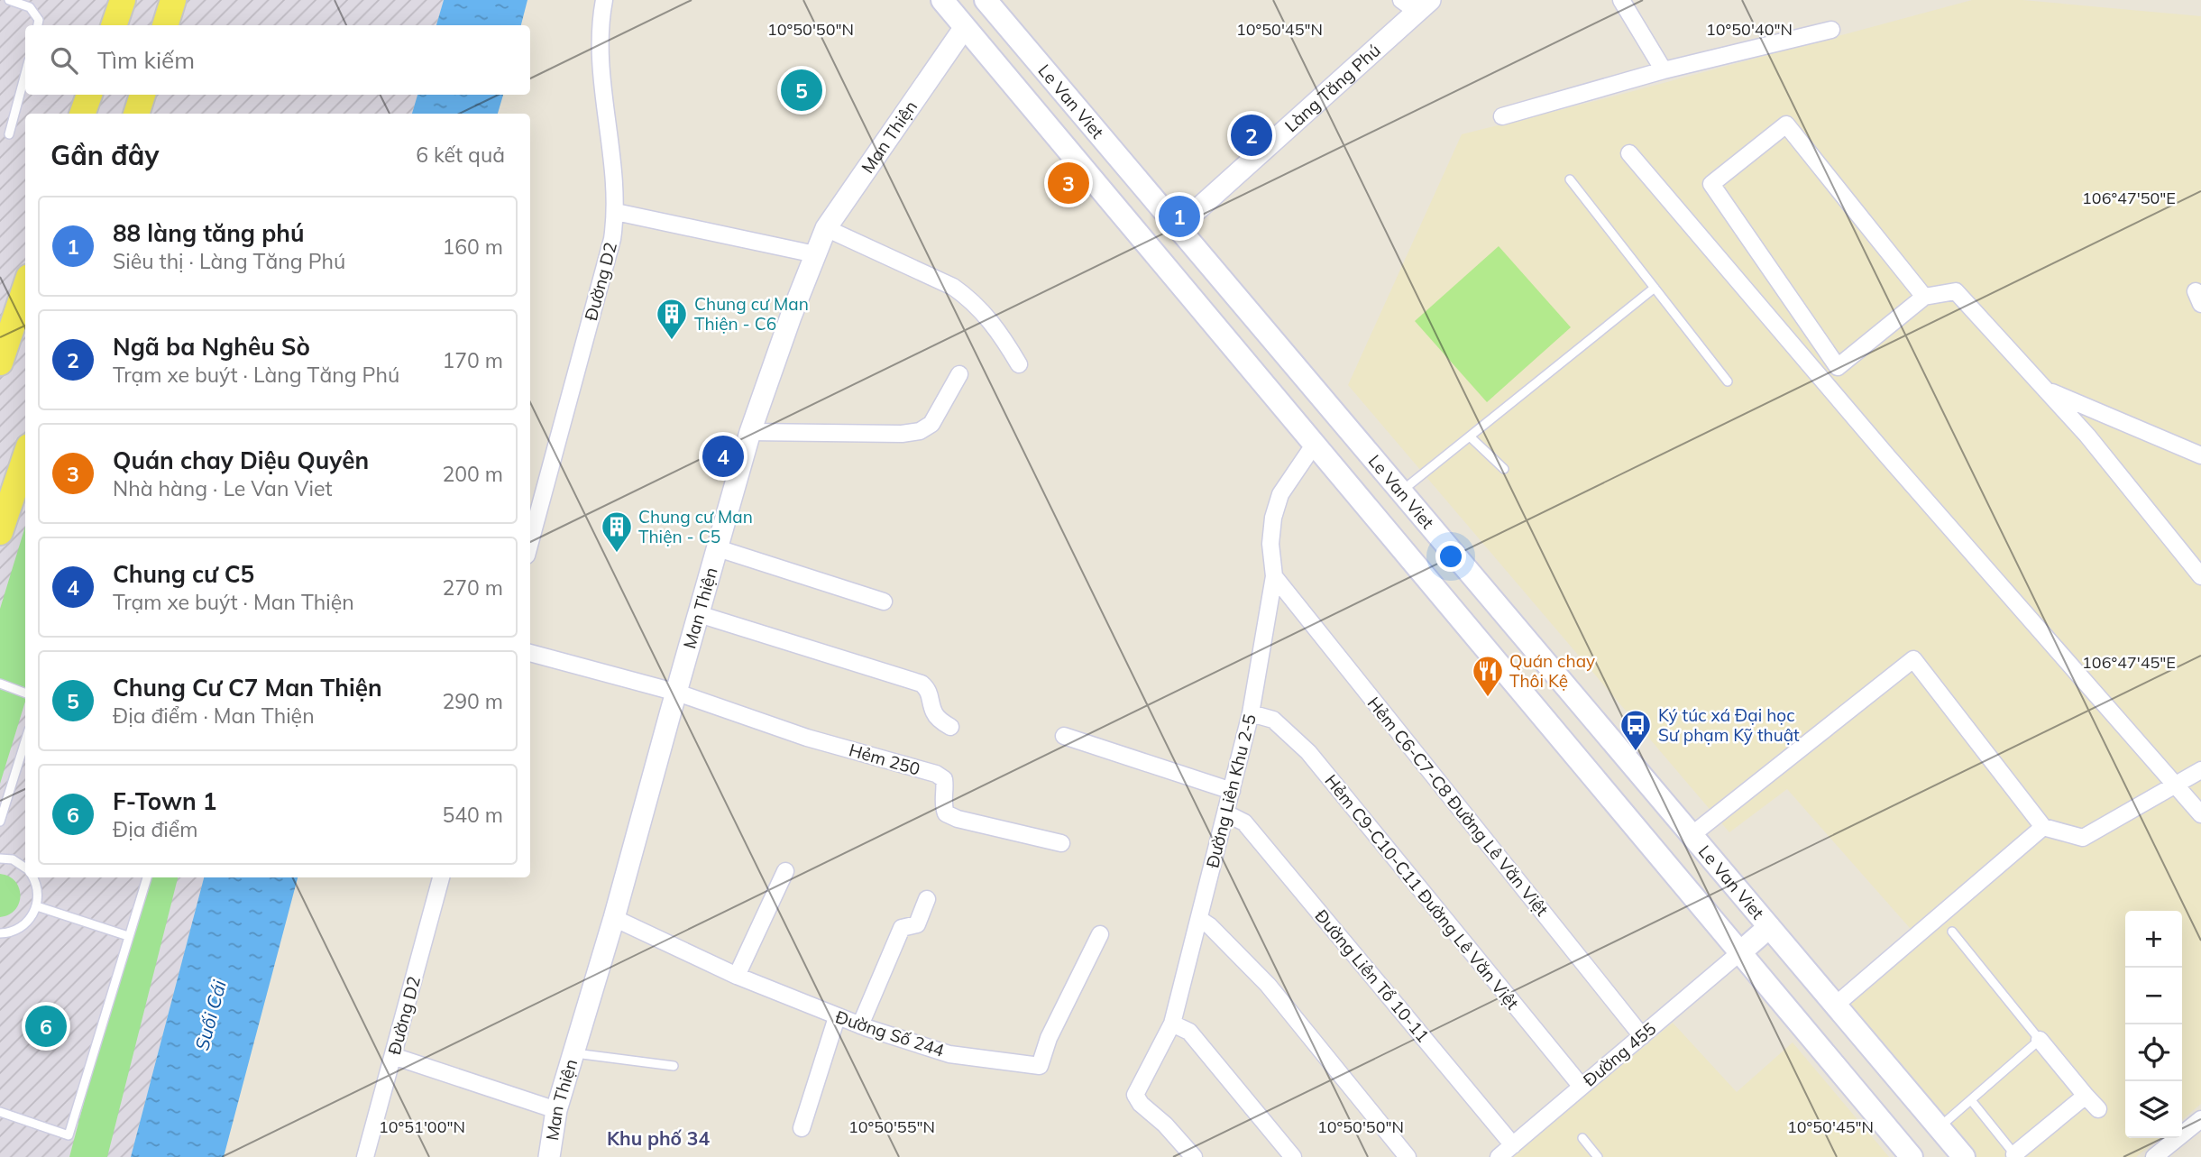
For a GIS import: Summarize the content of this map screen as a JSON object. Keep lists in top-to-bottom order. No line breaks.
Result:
{"streets":{"main road":["Le Van Viet"],"street":["Làng Tăng Phú","Man Thiện","Đường D2","Hẻm 250","Đường Liên Khu 2-5","Hẻm C6-C7-C8 Đường Lê Văn Việt","Hẻm C9-C10-C11 Đường Lê Văn Việt","Đường Liên Tổ 10-11","Đường Số 244","Đường 455"]},"crossings":[["Làng Tăng Phú","Le Van Viet"],["Le Van Viet","Man Thiện"],["Le Van Viet","Đường Liên Khu 2-5"],["Le Van Viet","Đường 455"],["Man Thiện","Hẻm 250"],["Man Thiện","Đường Số 244"],["Đường Liên Khu 2-5","Hẻm C6-C7-C8 Đường Lê Văn Việt"],["Đường Liên Khu 2-5","Hẻm C9-C10-C11 Đường Lê Văn Việt"],["Đường Liên Khu 2-5","Đường Liên Tổ 10-11"],["Hẻm C6-C7-C8 Đường Lê Văn Việt","Đường 455"],["Hẻm C9-C10-C11 Đường Lê Văn Việt","Đường 455"],["Đường Liên Tổ 10-11","Đường 455"]],"districts":["Khu phố 34"],"water":["Suối Cái"],"places":{"building":["Chung cư Man Thiện - C6","Chung cư Man Thiện - C5"],"restaurant":["Quán chay Thôi Kệ"],"bus stop":["Ký túc xá Đại học Sư phạm Kỹ thuật"]},"page":{"search":"Tìm kiếm","pins":["5","2","3","1","4","6"],"heading":["Gần đây","6 kết quả"],"list":[{"mark":"1","name":"88 làng tăng phú","note":"Siêu thị · Làng Tăng Phú","value":"160 m"},{"mark":"2","name":"Ngã ba Nghêu Sò","note":"Trạm xe buýt · Làng Tăng Phú","value":"170 m"},{"mark":"3","name":"Quán chay Diệu Quyên","note":"Nhà hàng · Le Van Viet","value":"200 m"},{"mark":"4","name":"Chung cư C5","note":"Trạm xe buýt · Man Thiện","value":"270 m"},{"mark":"5","name":"Chung Cư C7 Man Thiện","note":"Địa điểm · Man Thiện","value":"290 m"},{"mark":"6","name":"F-Town 1","note":"Địa điểm","value":"540 m"}],"map_buttons":["+","−"]},"coordinates":["10°50'50\"N","10°50'45\"N","10°50'40\"N","106°47'50\"E","106°47'45\"E","10°51'00\"N","10°50'55\"N"]}
